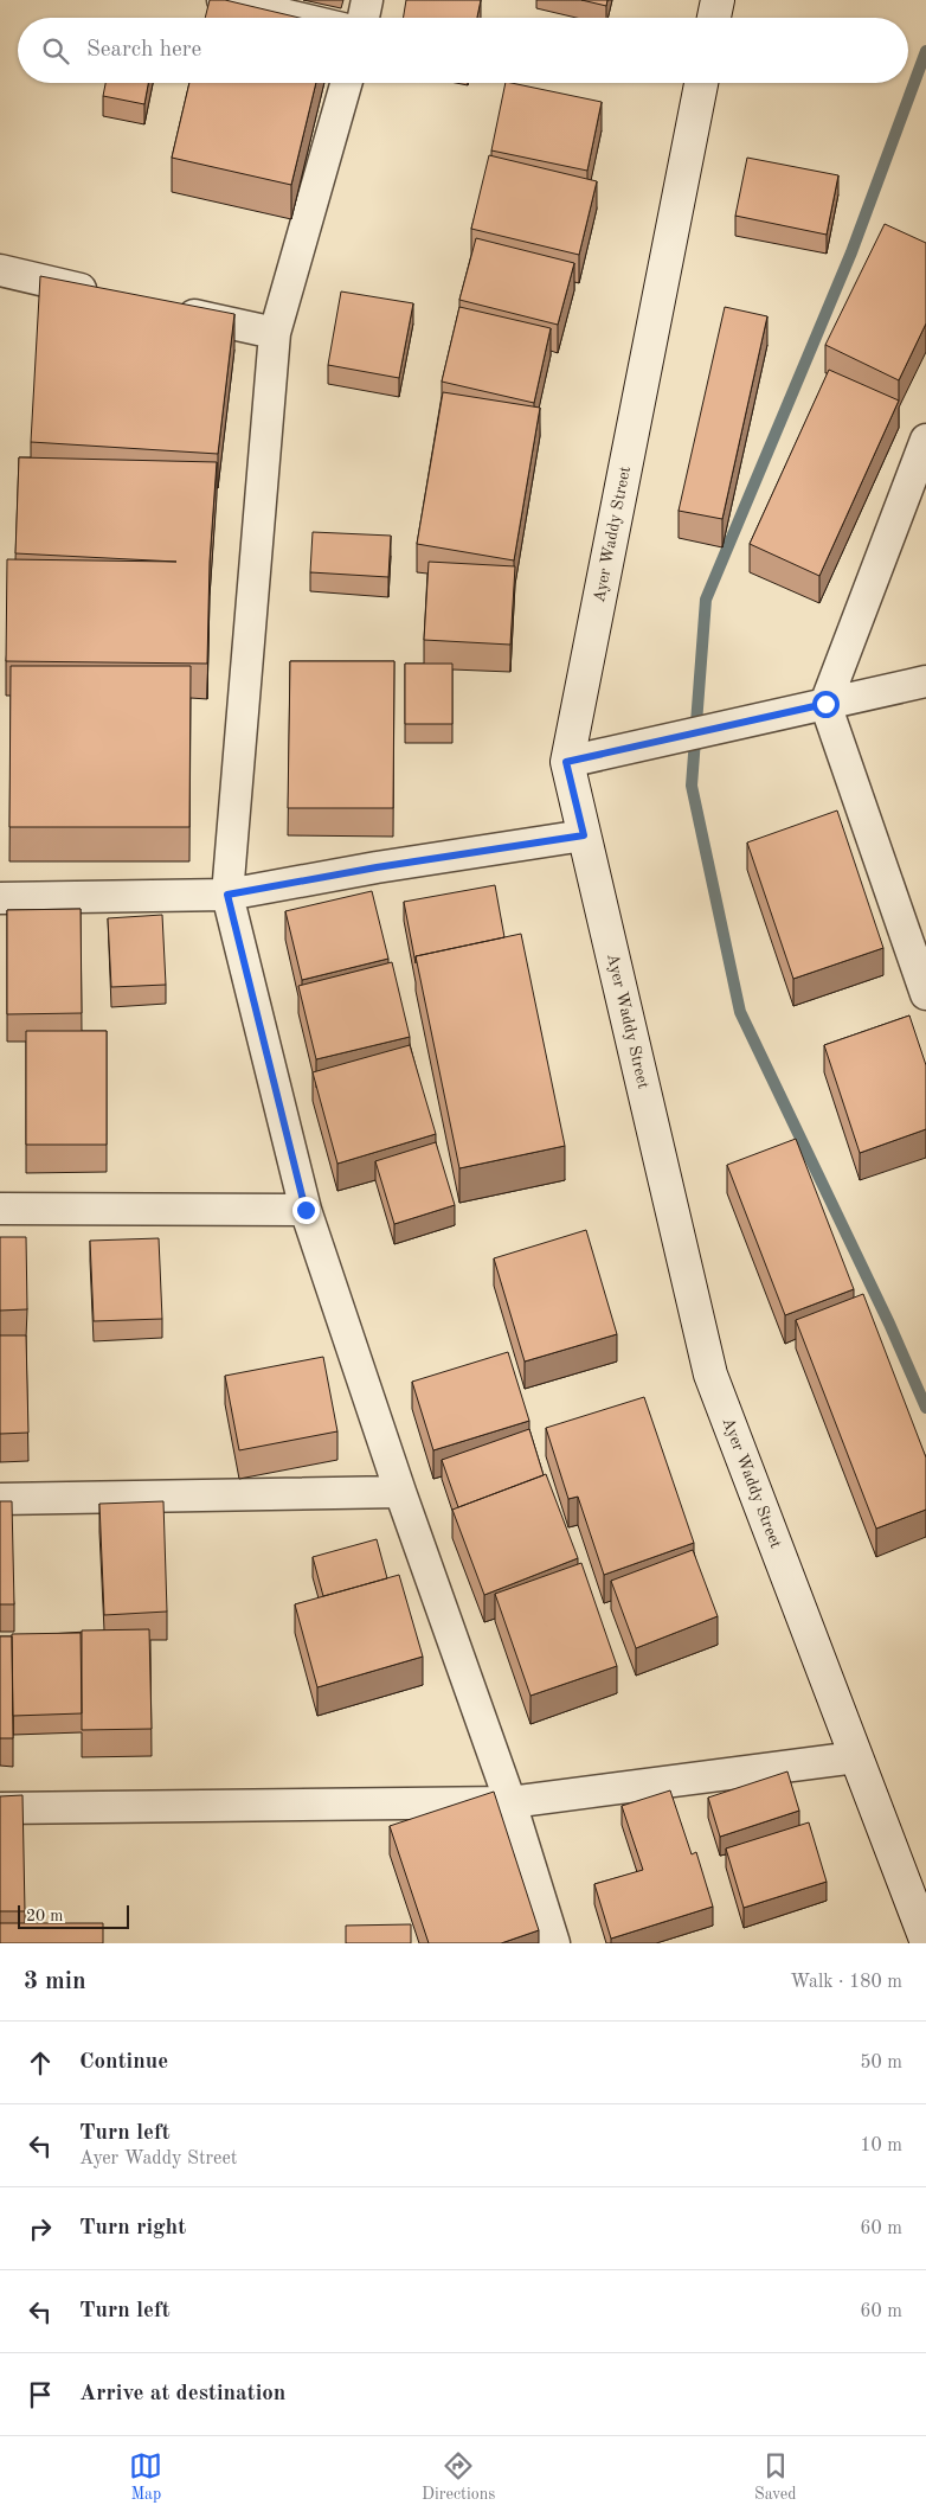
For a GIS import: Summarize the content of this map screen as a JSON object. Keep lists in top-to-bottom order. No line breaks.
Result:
{"streets":{"street":["Ayer Waddy Street"]},"scale_bar":"20 m","page":{"search":"Search here","scale":"20 m","heading":["3 min","Walk · 180 m"],"list":[["Continue","50 m"],["Turn left","Ayer Waddy Street","10 m"],["Turn right","60 m"],["Turn left","60 m"],"Arrive at destination"],"nav":["Map","Directions","Saved"]}}
